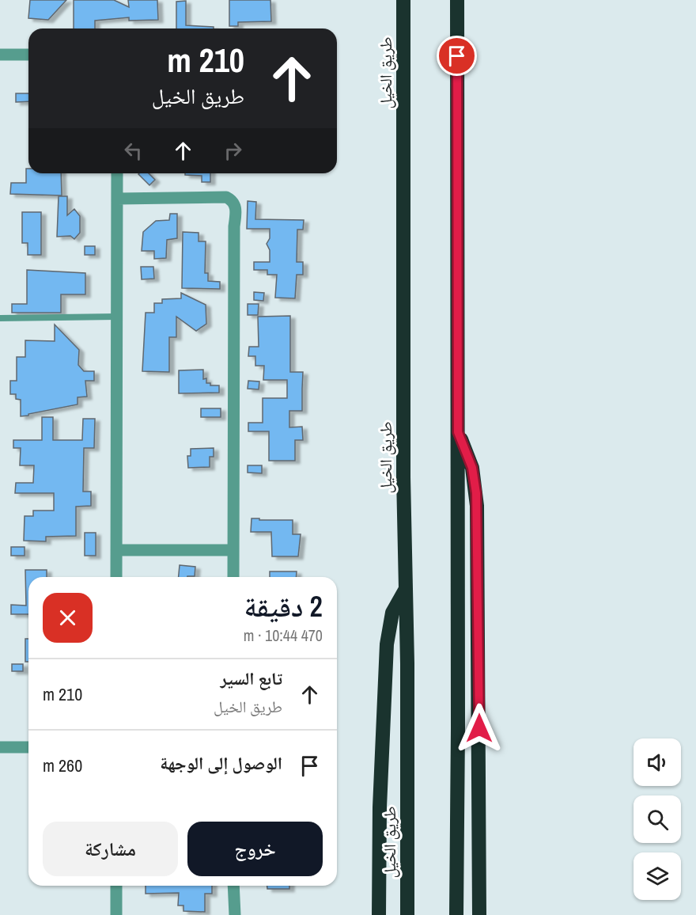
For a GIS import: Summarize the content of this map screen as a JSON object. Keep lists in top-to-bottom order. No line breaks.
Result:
{"streets":{"highway":["طريق الخيل"]},"page":{"turn":["210 m","طريق الخيل"],"heading":["2 دقيقة","470 m · 10:44"],"list":[{"name":"تابع السير","note":"طريق الخيل","value":"210 m"},{"name":"الوصول إلى الوجهة","value":"260 m"}],"buttons":["خروج","مشاركة"]}}
